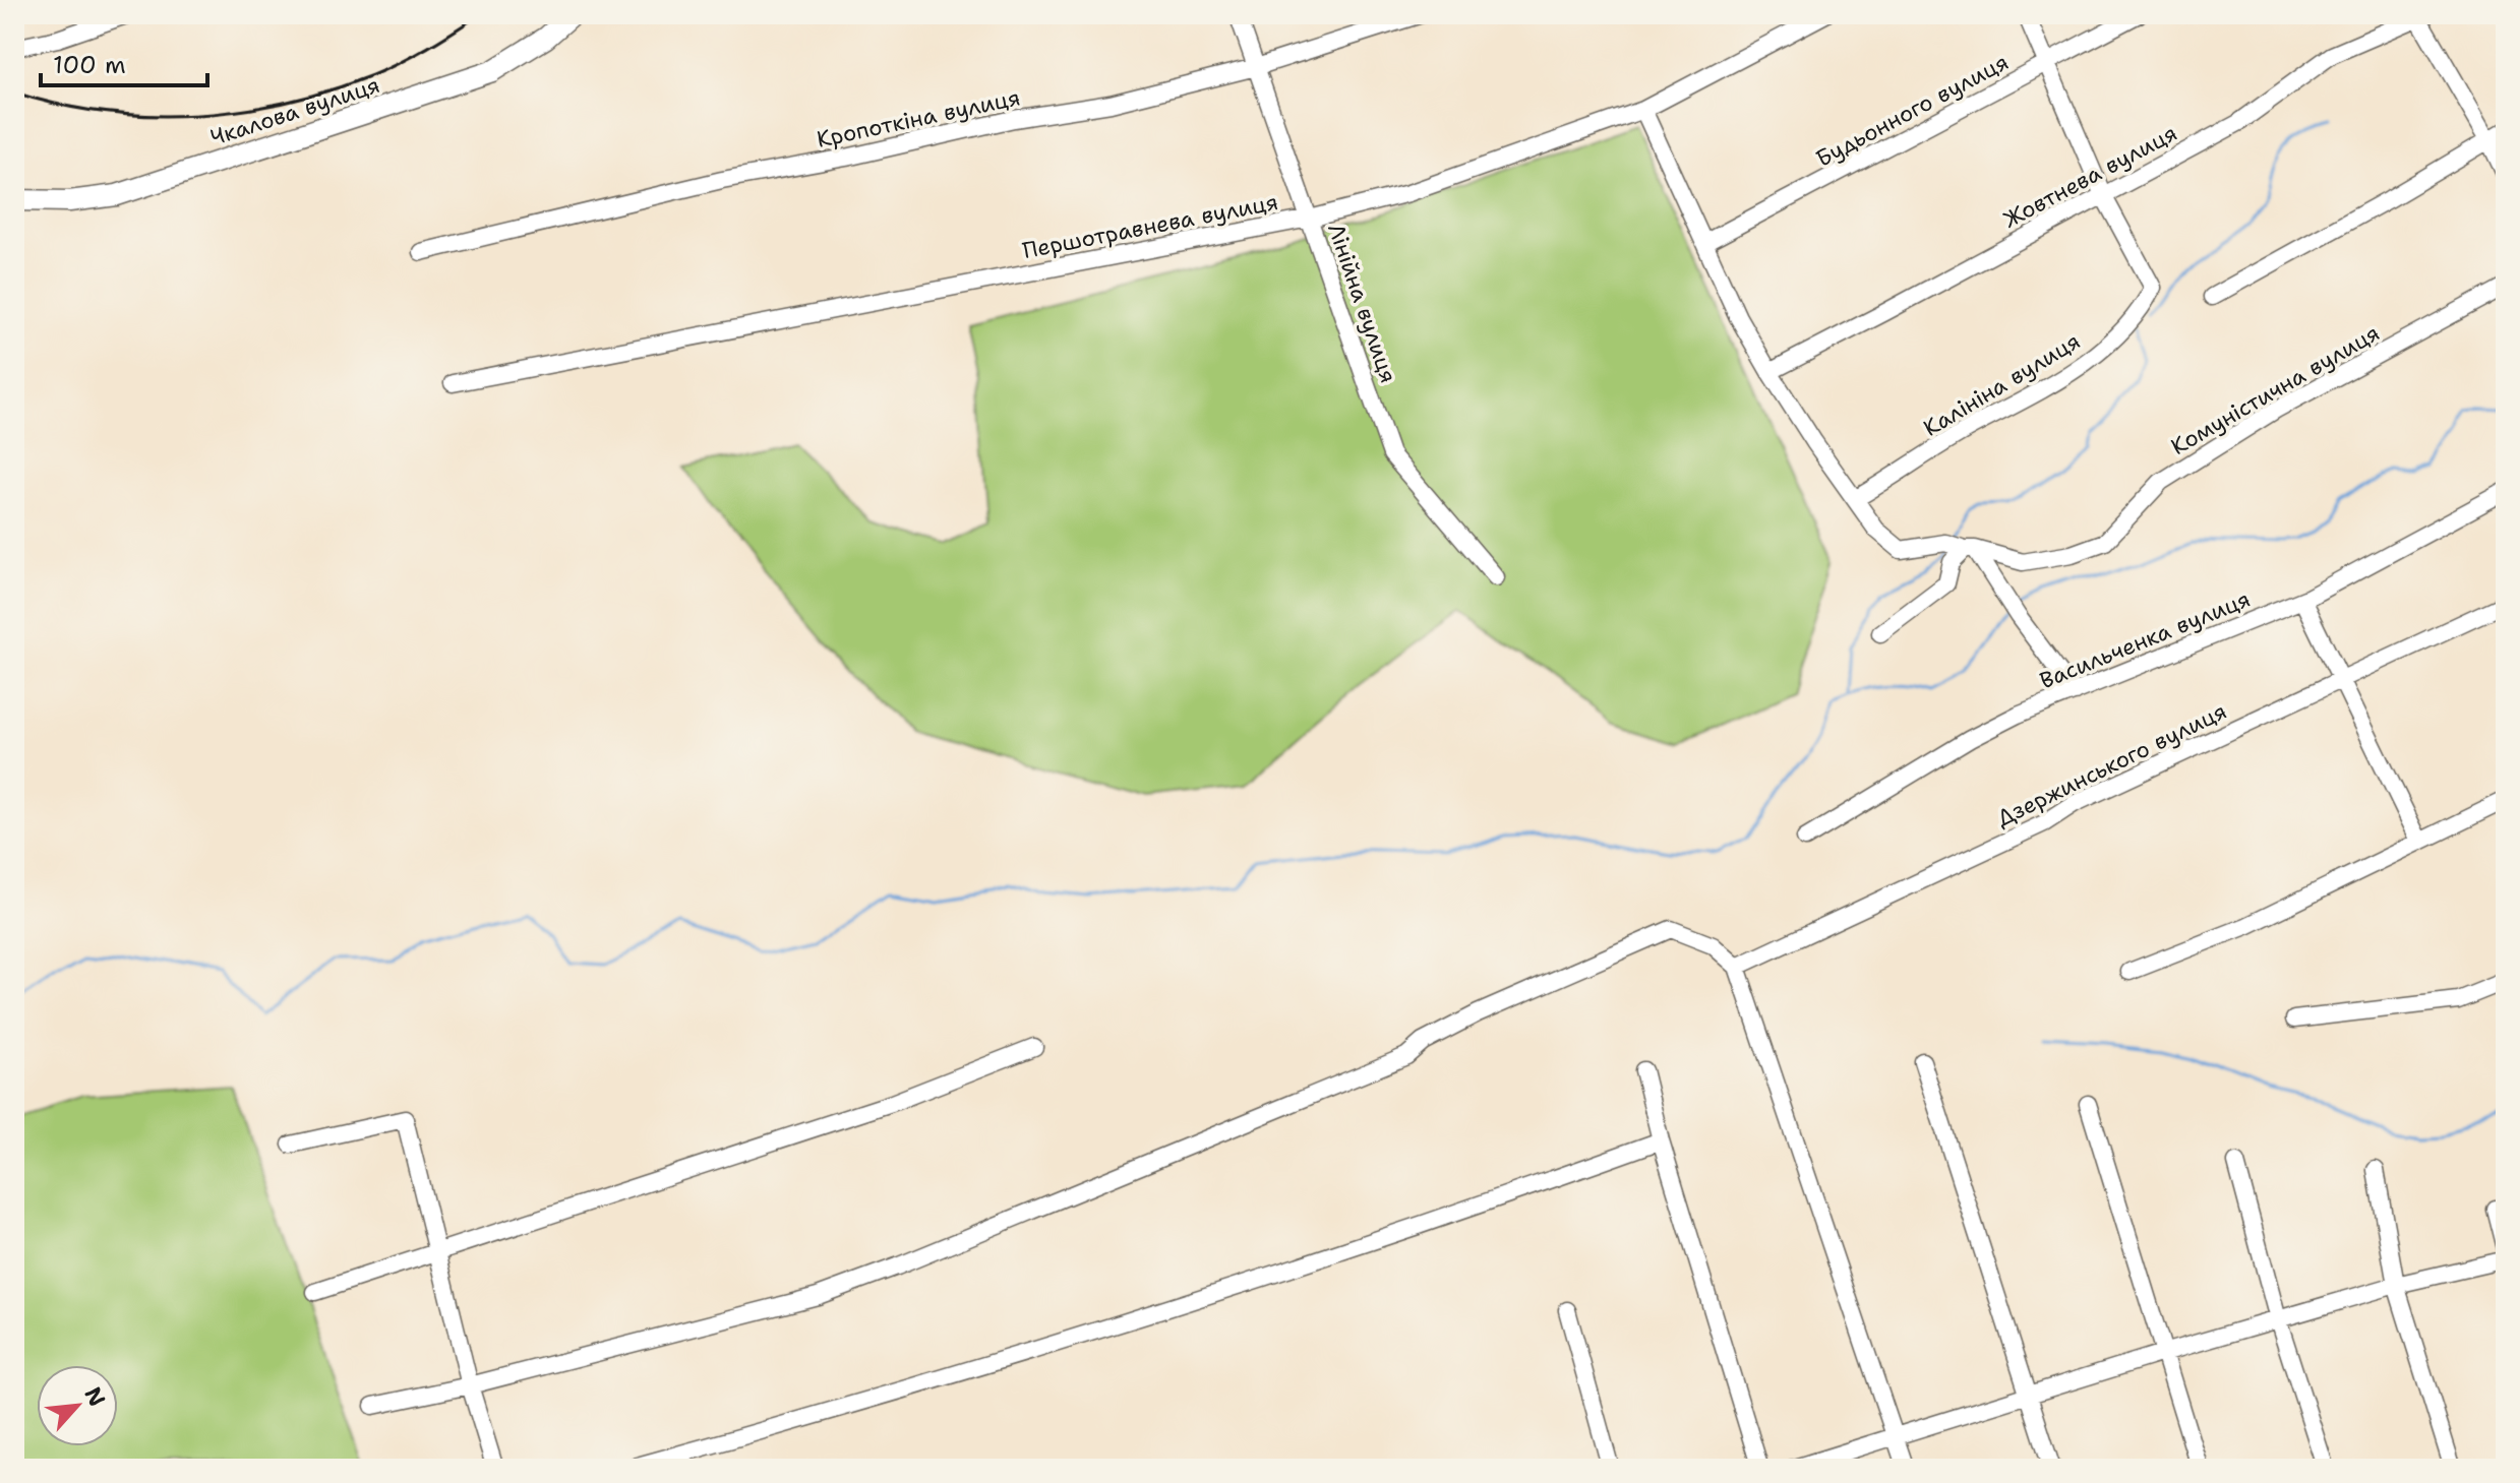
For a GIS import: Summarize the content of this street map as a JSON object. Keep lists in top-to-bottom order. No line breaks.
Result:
{"streets":{"main road":["Чкалова вулиця"],"street":["Будьонного вулиця","Кропоткіна вулиця","Жовтнева вулиця","Першотравнева вулиця","Лінійна вулиця","Калініна вулиця","Комуністична вулиця","Васильченка вулиця","Дзержинського вулиця"]},"crossings":[["Кропоткіна вулиця","Лінійна вулиця"],["Жовтнева вулиця","Калініна вулиця"],["Першотравнева вулиця","Лінійна вулиця"]],"scale_bar":"100 m","north":"top right"}
